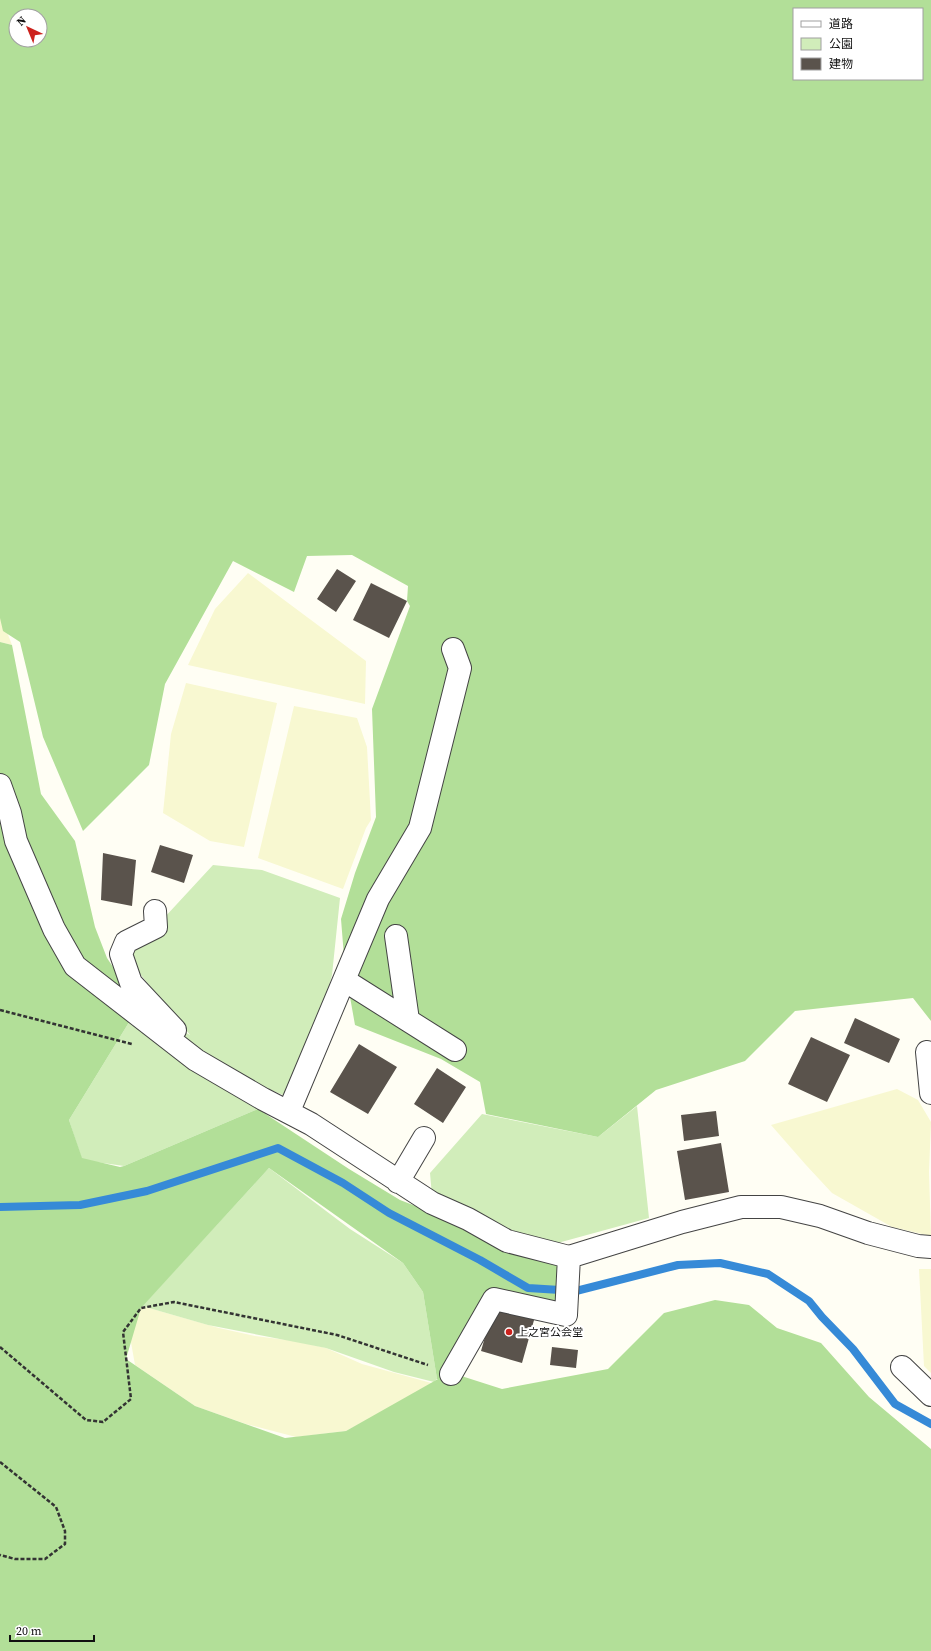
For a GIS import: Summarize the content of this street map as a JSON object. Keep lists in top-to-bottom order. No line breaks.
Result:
{"places":["上之宮公会堂"],"legend":["道路","公園","建物"],"scale_bar":"20 m","north":"top left"}
